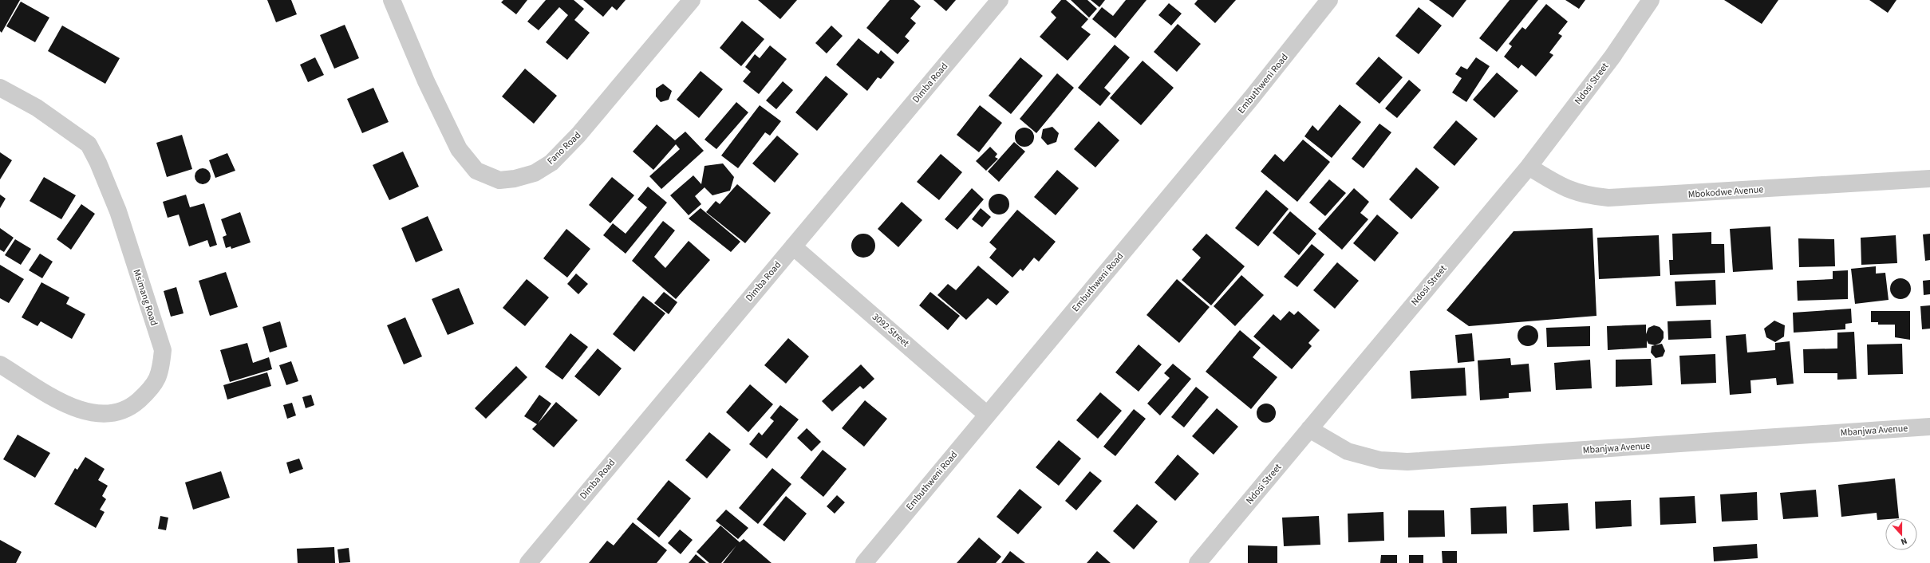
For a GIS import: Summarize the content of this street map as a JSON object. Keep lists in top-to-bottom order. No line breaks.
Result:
{"streets":{"street":["Dimba Road","Embuthweni Road","Ndosi Street","Fano Road","Mbokodwe Avenue","Msimang Road","3092 Street","Mbanjwa Avenue"]},"crossings":[["Dimba Road","3092 Street"],["Embuthweni Road","3092 Street"],["Ndosi Street","Mbokodwe Avenue"],["Ndosi Street","Mbanjwa Avenue"]],"north":"bottom"}
